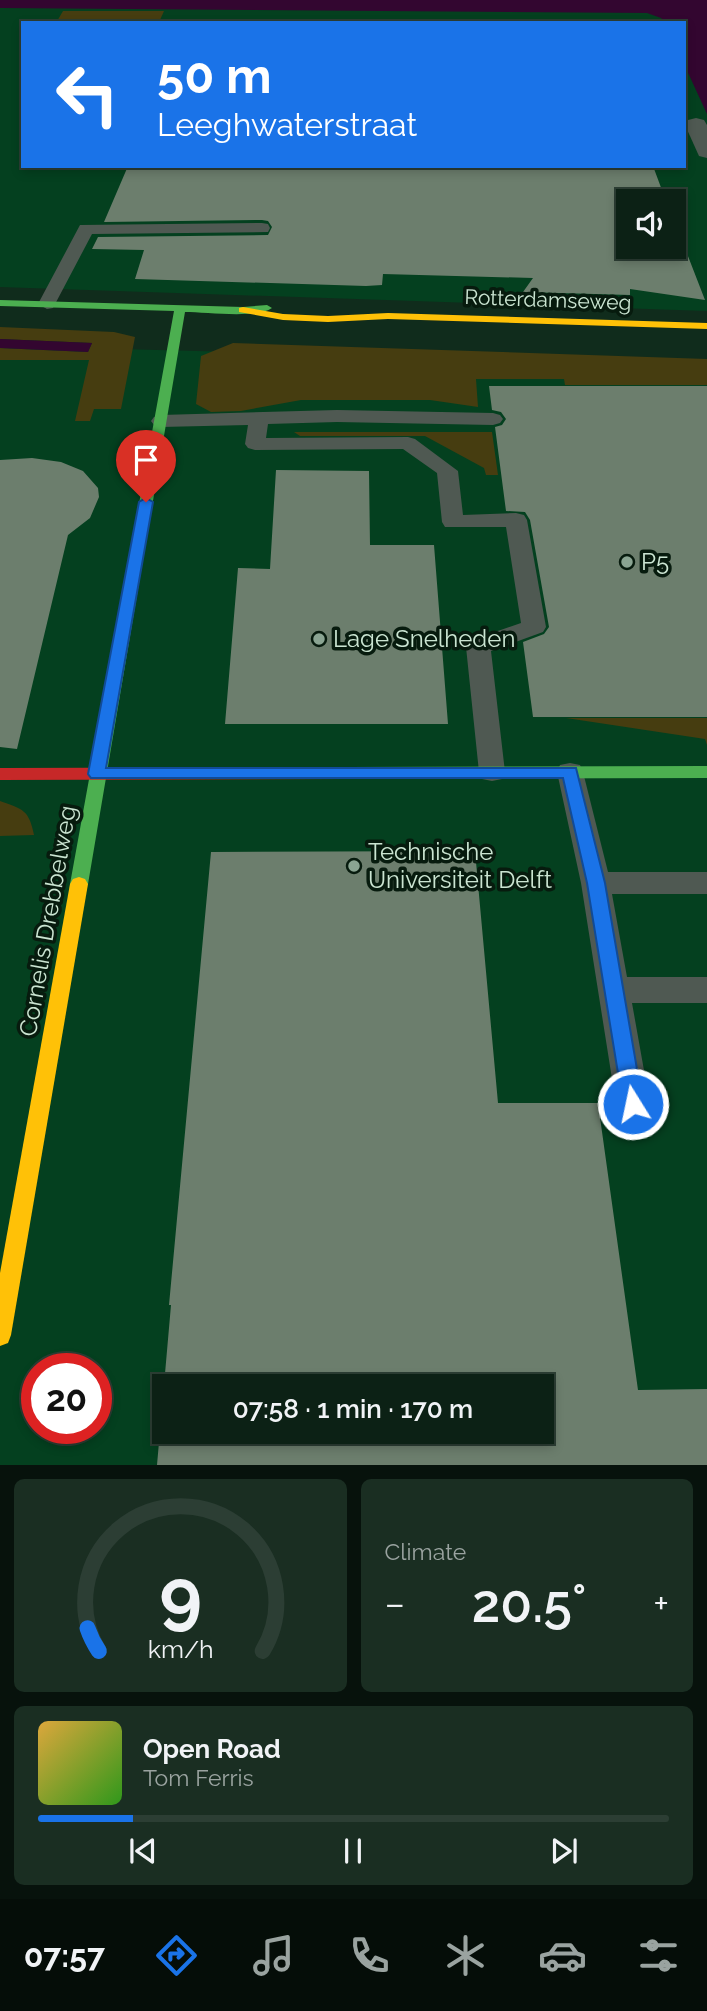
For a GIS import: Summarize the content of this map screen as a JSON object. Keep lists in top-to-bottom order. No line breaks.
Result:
{"streets":{"street":["Rotterdamseweg","Cornelis Drebbelweg"]},"crossings":[["Rotterdamseweg","Cornelis Drebbelweg"]],"places":["P5","Lage Snelheden","Technische Universiteit Delft"],"page":{"turn":["50 m","Leeghwaterstraat"],"limit":"20","trip":"07:58 · 1 min · 170 m","tile":"Climate","heat":["−","20.5°","+"],"song":["Open Road","Tom Ferris"],"tabs":"07:57","gauge":["9","km/h"]}}
